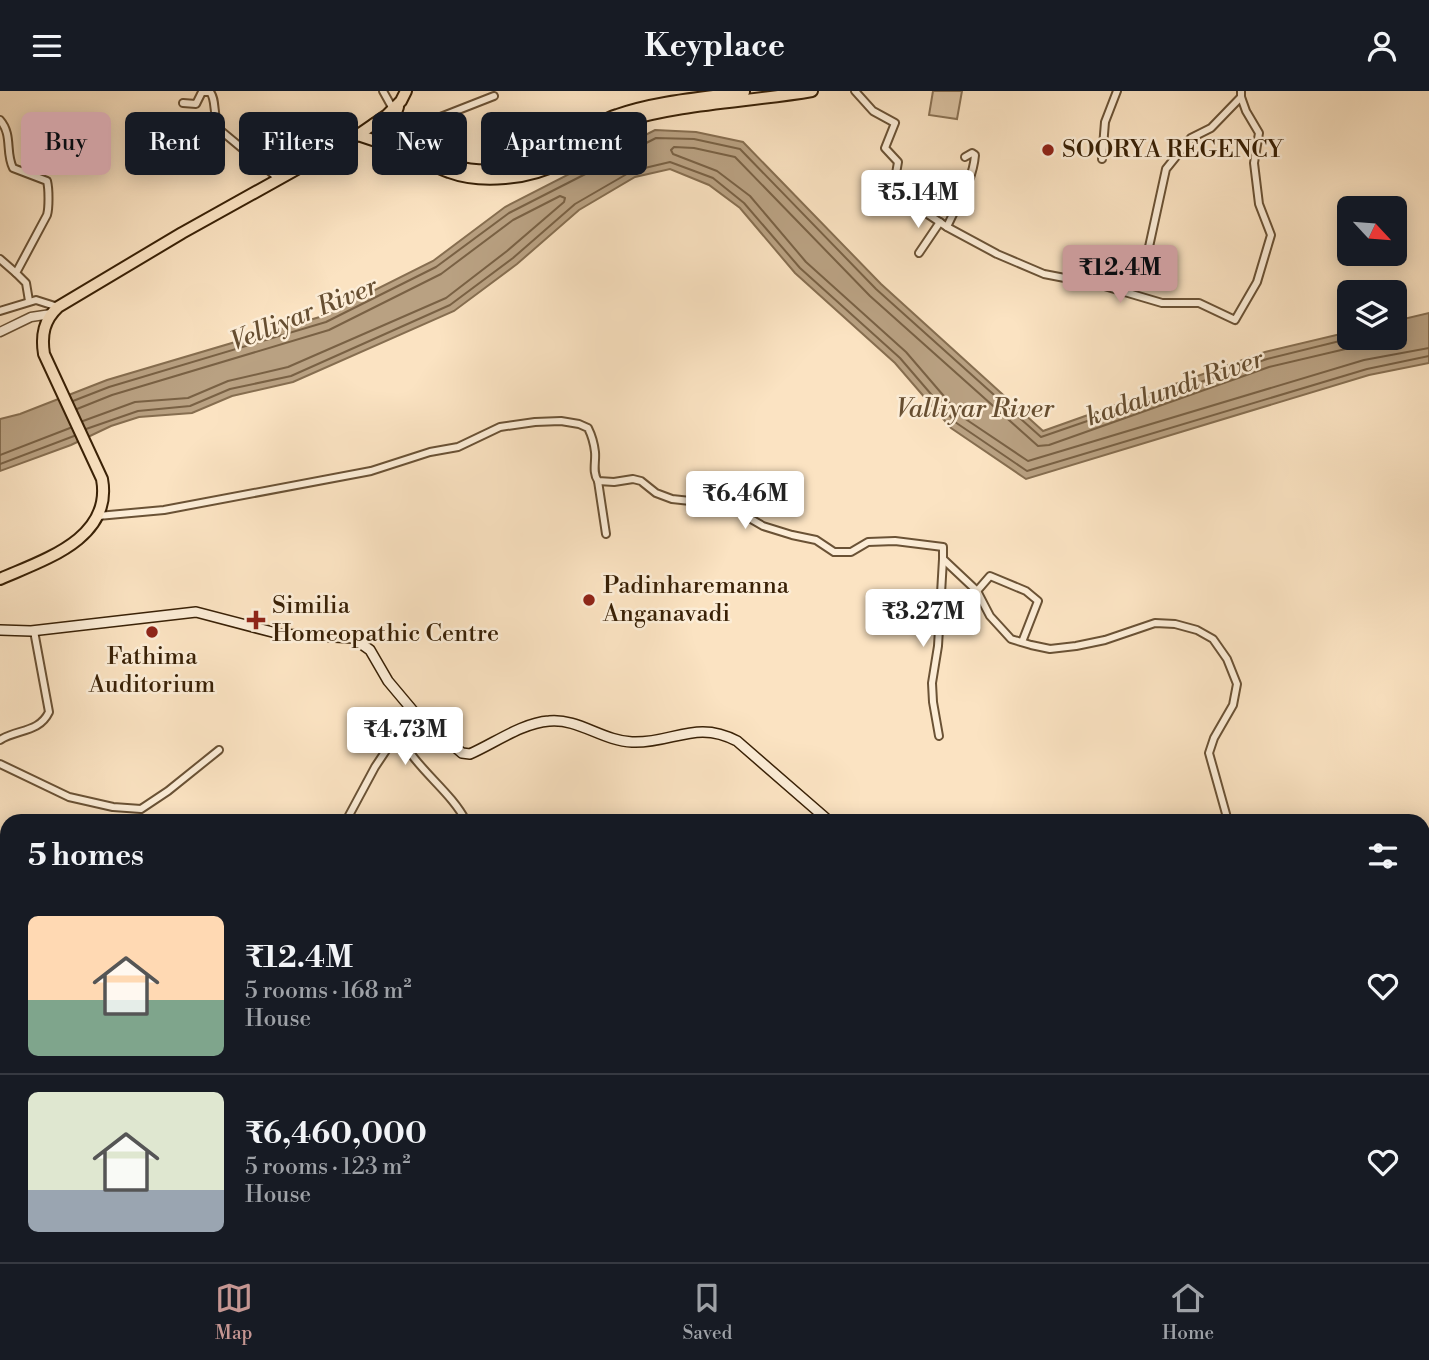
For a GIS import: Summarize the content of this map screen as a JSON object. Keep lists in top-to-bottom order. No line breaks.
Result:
{"water":["Velliyar River","kadalundi River","Valliyar River"],"places":{"other":["SOORYA REGENCY","Padinharemanna Anganavadi","Fathima Auditorium"],"health":["Similia Homeopathic Centre"]},"north":"bottom right","page":{"header":"Keyplace","chip":["Buy","Rent","Filters","New","Apartment"],"price":["₹5.14M","₹12.4M","₹6.46M","₹3.27M","₹4.73M"],"heading":"5 homes","list":[{"name":"₹12.4M","note":"5 rooms · 168 m² · House"},{"name":"₹6,460,000","note":"5 rooms · 123 m² · House"}],"tabs":["Map","Saved","Home"]}}
